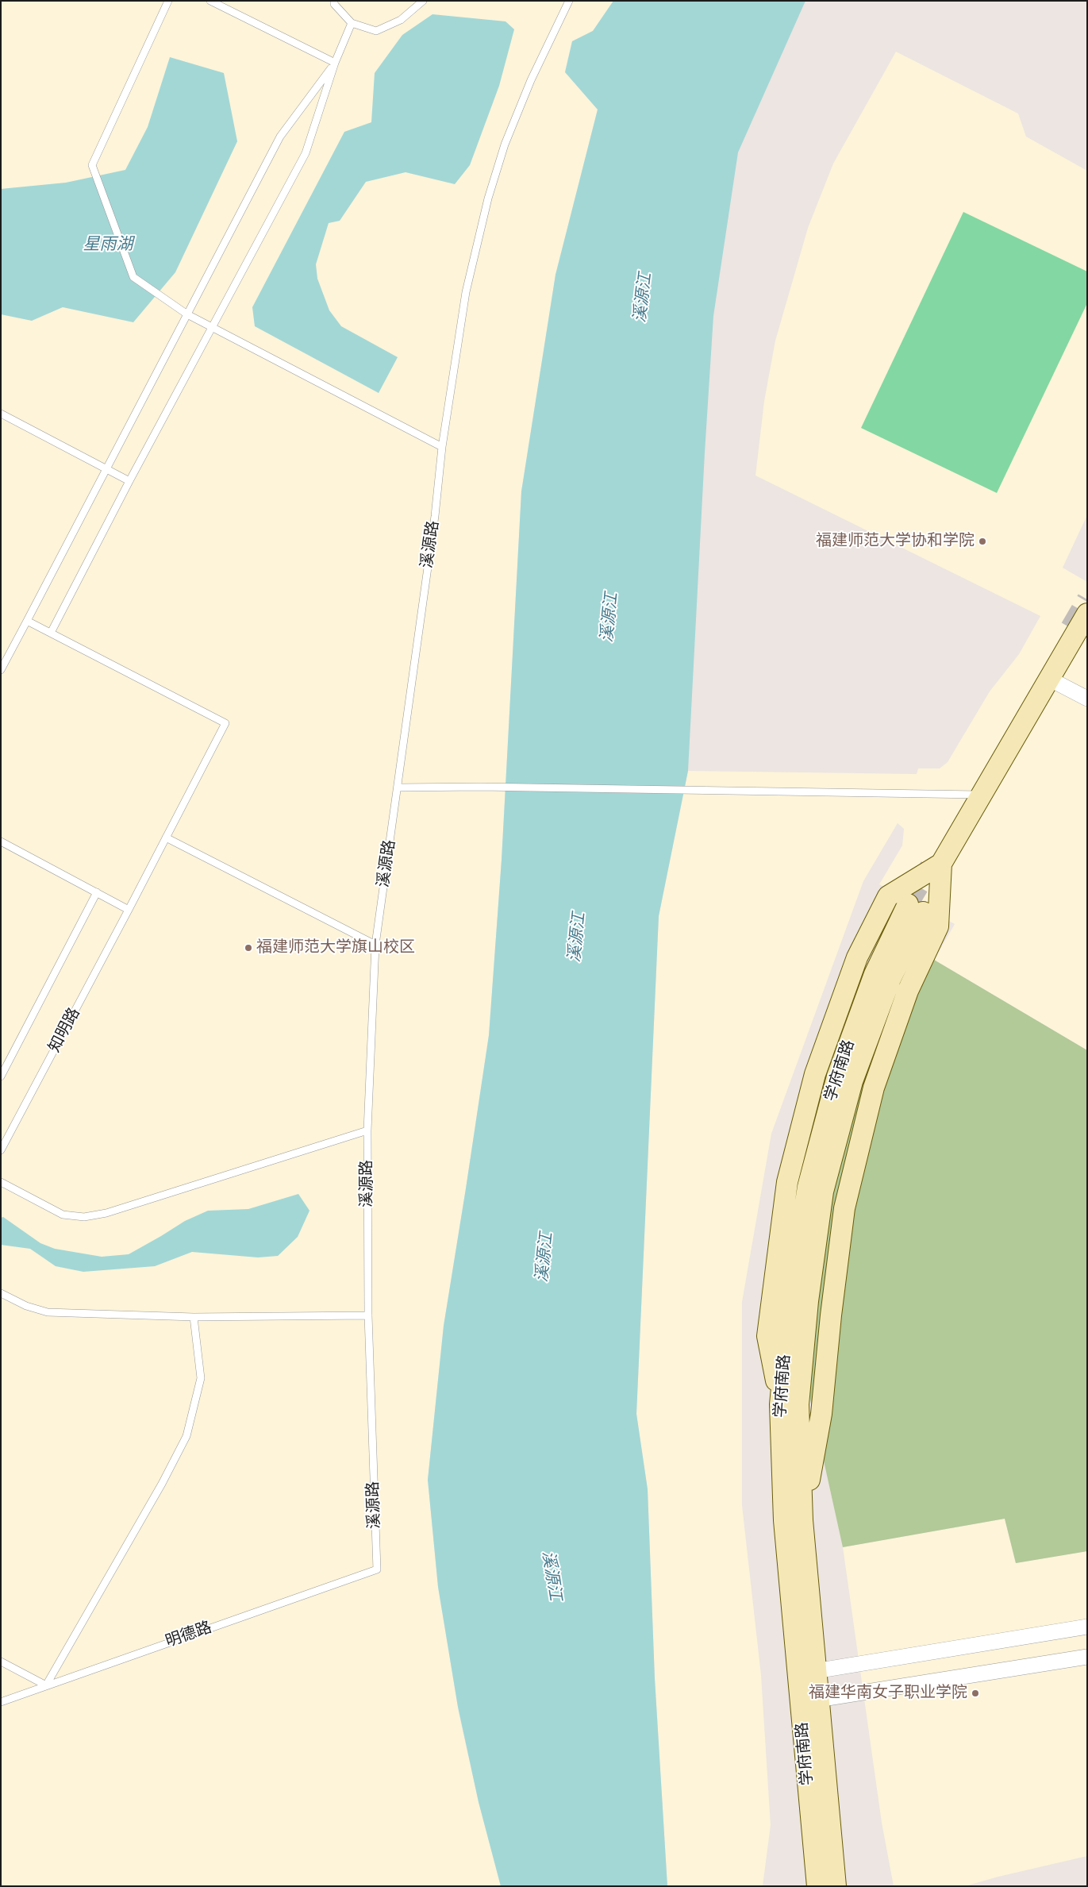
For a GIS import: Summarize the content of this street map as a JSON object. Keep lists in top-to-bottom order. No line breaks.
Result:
{"streets":{"main road":["学府南路"],"lane":["溪源路","知明路","明德路"]},"crossings":[["溪源路","明德路"]],"water":["星雨湖","溪源江"],"places":["福建师范大学协和学院","福建师范大学旗山校区","福建华南女子职业学院"]}
